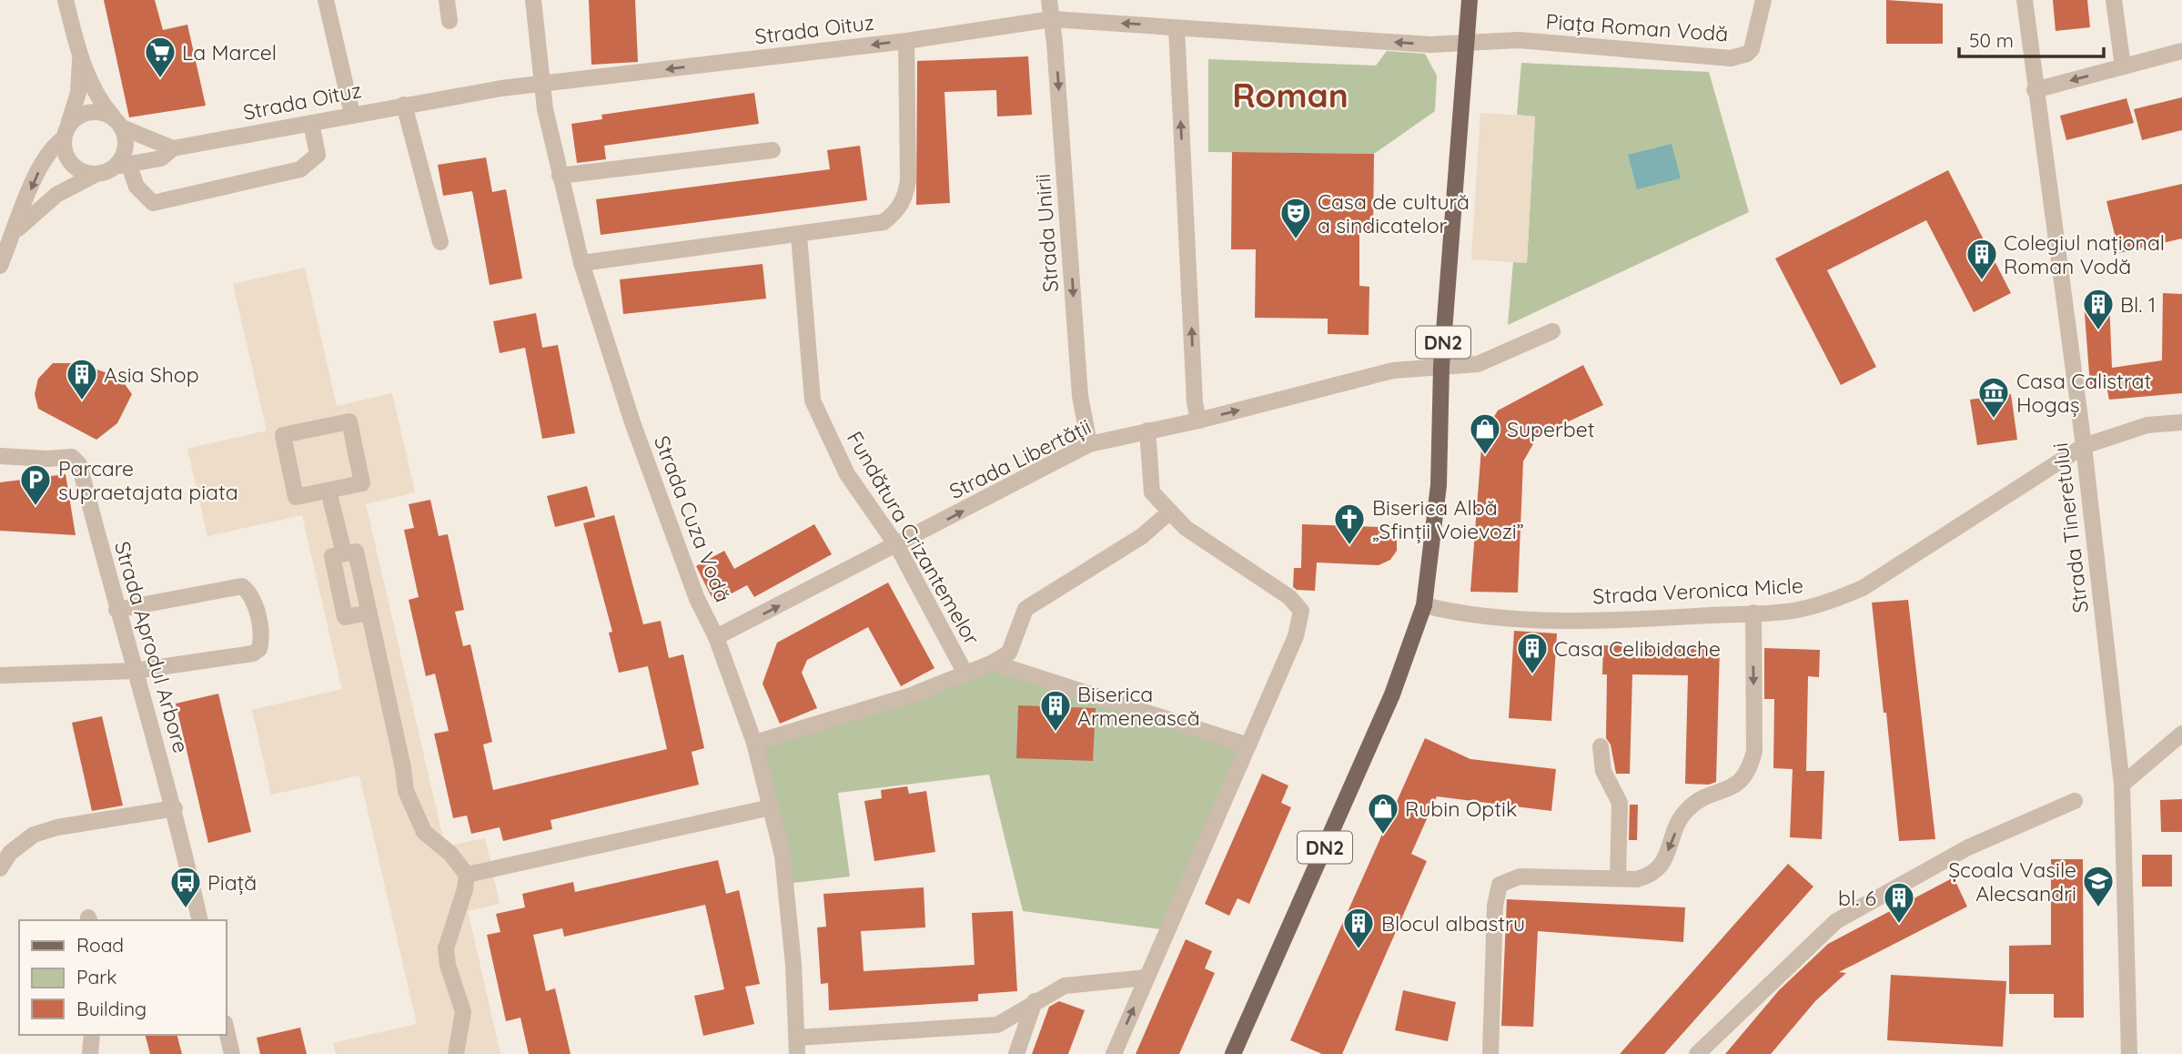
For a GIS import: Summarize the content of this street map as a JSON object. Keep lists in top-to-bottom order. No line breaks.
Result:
{"streets":{"main road":["DN2"],"street":["Piața Roman Vodă","Strada Oituz","Strada Unirii","Strada Libertății","Strada Cuza Vodă","Strada Tineretului","Fundătura Crizantemelor","Strada Veronica Micle","Strada Aprodul Arbore"]},"crossings":[["Piața Roman Vodă","Strada Oituz"],["Piața Roman Vodă","DN2"],["Strada Oituz","Strada Unirii"],["Strada Oituz","DN2"],["Strada Oituz","Strada Cuza Vodă"],["Strada Unirii","Strada Libertății"],["DN2","Strada Libertății"],["DN2","Strada Veronica Micle"],["Strada Libertății","Strada Cuza Vodă"],["Strada Libertății","Fundătura Crizantemelor"],["Strada Tineretului","Strada Veronica Micle"]],"one_way":["Strada Oituz"],"districts":["Roman"],"places":{"supermarket":["La Marcel"],"theatre":["Casa de cultură a sindicatelor"],"building":["Colegiul național Roman Vodă","Bl. 1","Asia Shop","Casa Celibidache","Biserica Armenească","bl. 6","Blocul albastru"],"museum":["Casa Calistrat Hogaș"],"shop":["Superbet","Rubin Optik"],"parking":["Parcare supraetajata piata"],"church":["Biserica Albă „Sfinții Voievozi”"],"school or university":["Școala Vasile Alecsandri"],"bus stop":["Piață"]},"legend":["Road","Park","Building"],"scale_bar":"50 m"}
